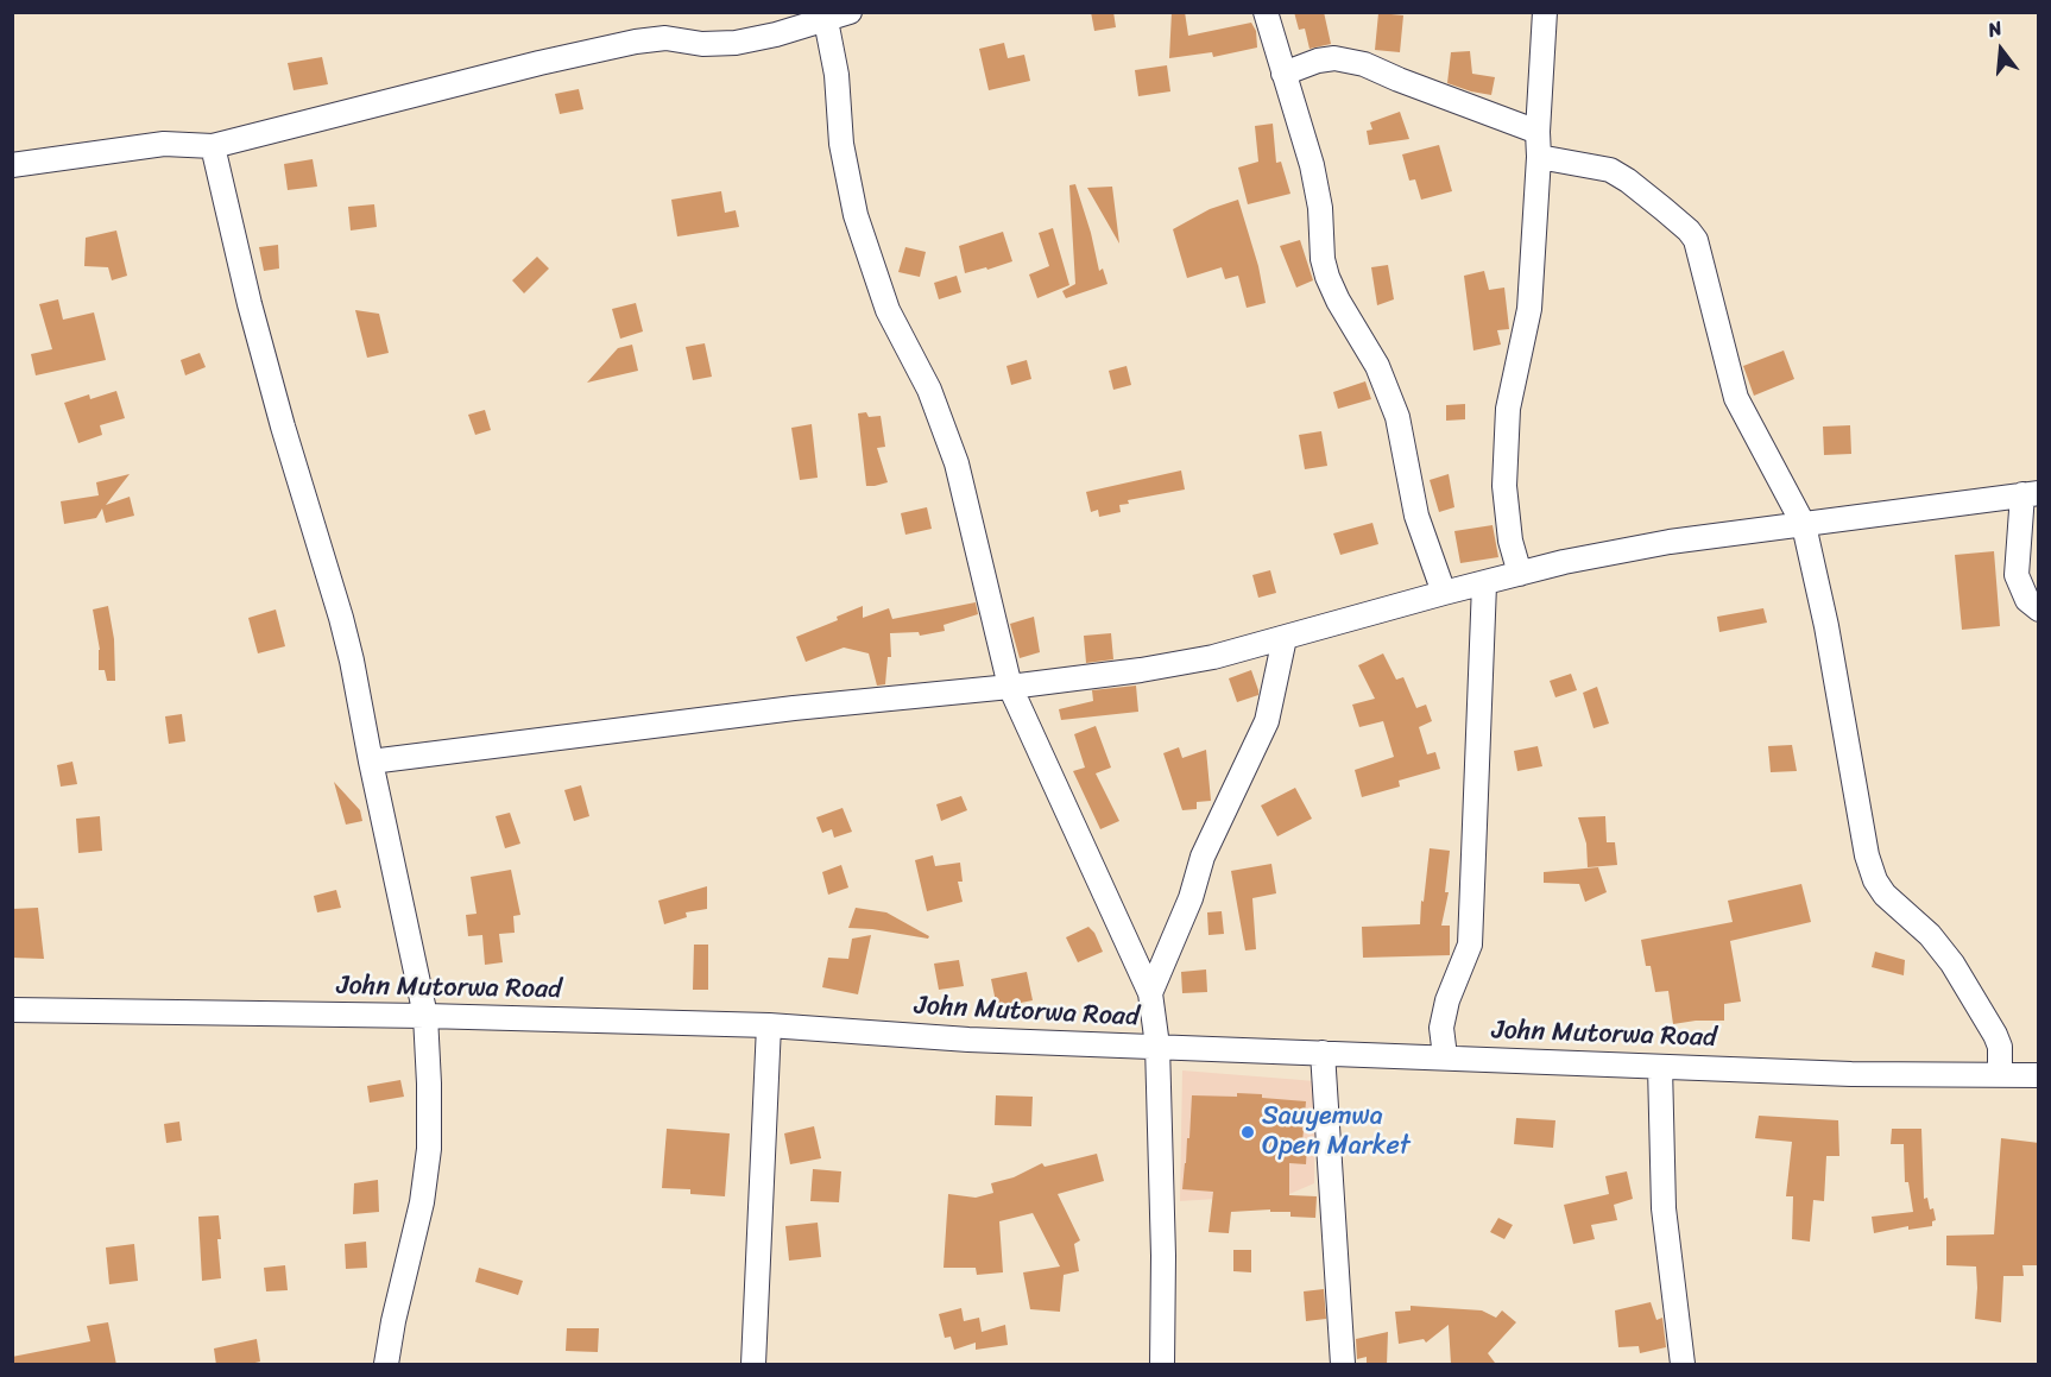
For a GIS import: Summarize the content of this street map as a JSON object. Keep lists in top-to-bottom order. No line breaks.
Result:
{"streets":{"street":["John Mutorwa Road"]},"places":["Sauyemwa Open Market"],"north":"top"}
